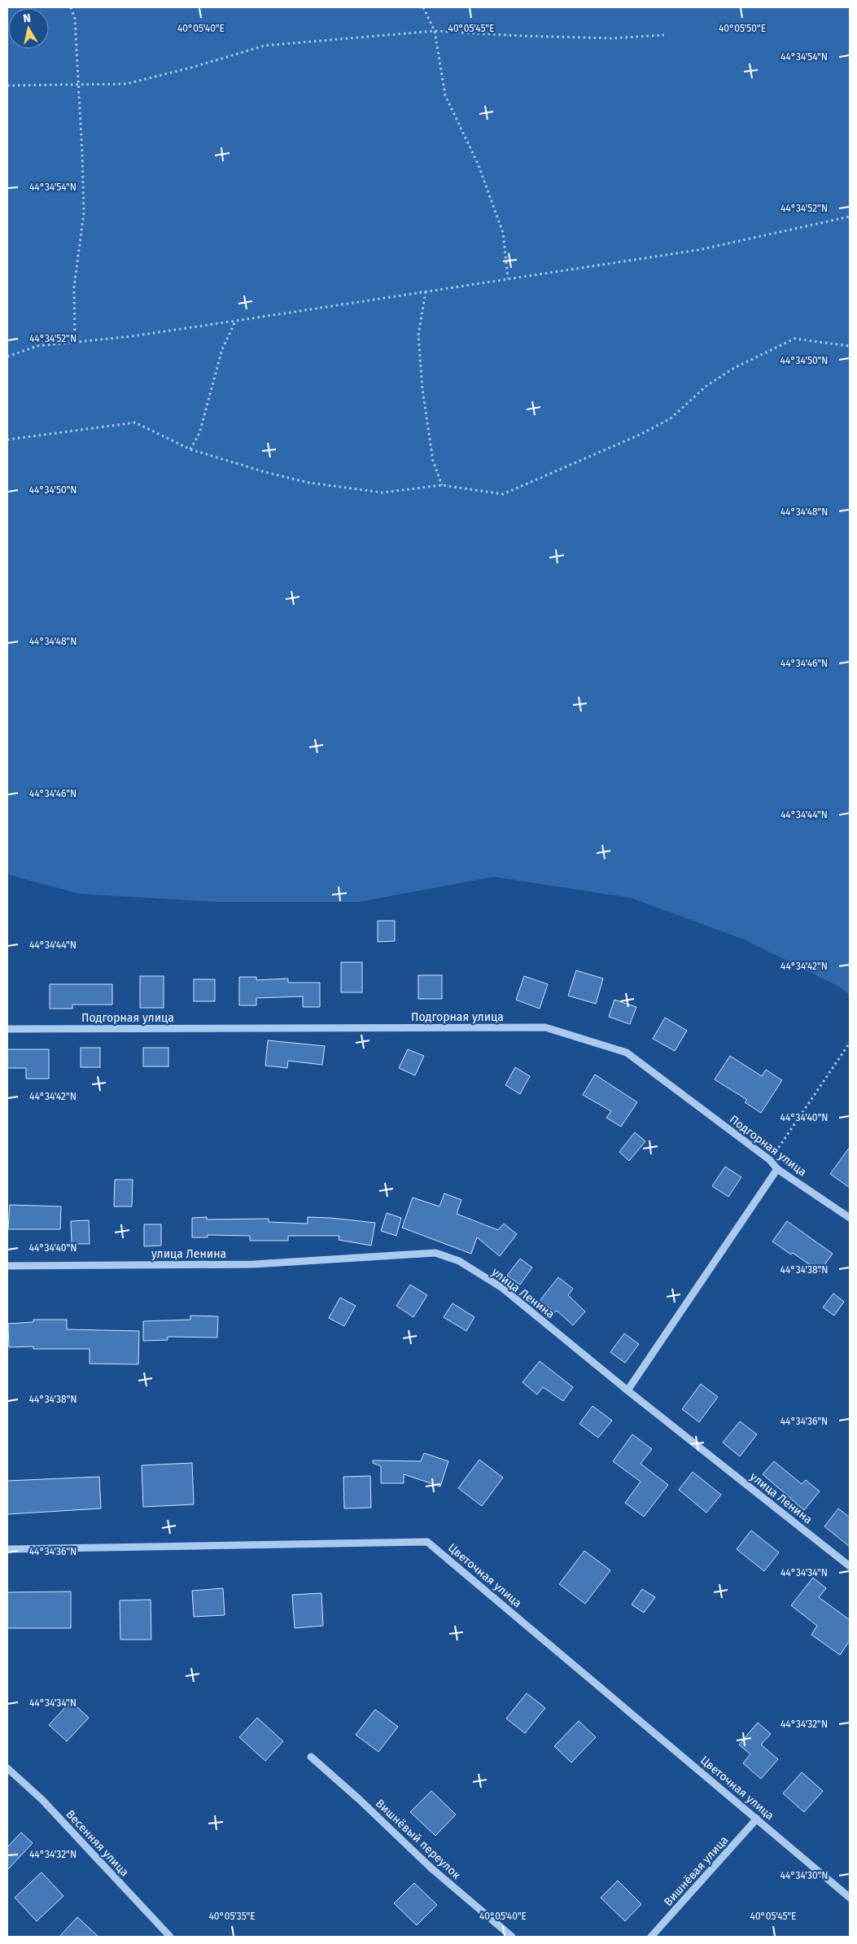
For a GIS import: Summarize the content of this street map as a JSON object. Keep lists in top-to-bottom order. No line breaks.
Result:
{"streets":{"street":["Подгорная улица","улица Ленина","Цветочная улица","Вишнёвый переулок","Весенняя улица","Вишнёвая улица"]},"crossings":[["Цветочная улица","Вишнёвая улица"]],"north":"top","coordinates":["40°05'50\"E","40°05'40\"E","40°05'45\"E","44°34'54\"N","44°34'52\"N","44°34'50\"N","44°34'48\"N","44°34'46\"N","44°34'44\"N","44°34'42\"N","44°34'40\"N","44°34'38\"N","44°34'36\"N","44°34'34\"N","44°34'32\"N","44°34'30\"N","40°05'35\"E"]}
